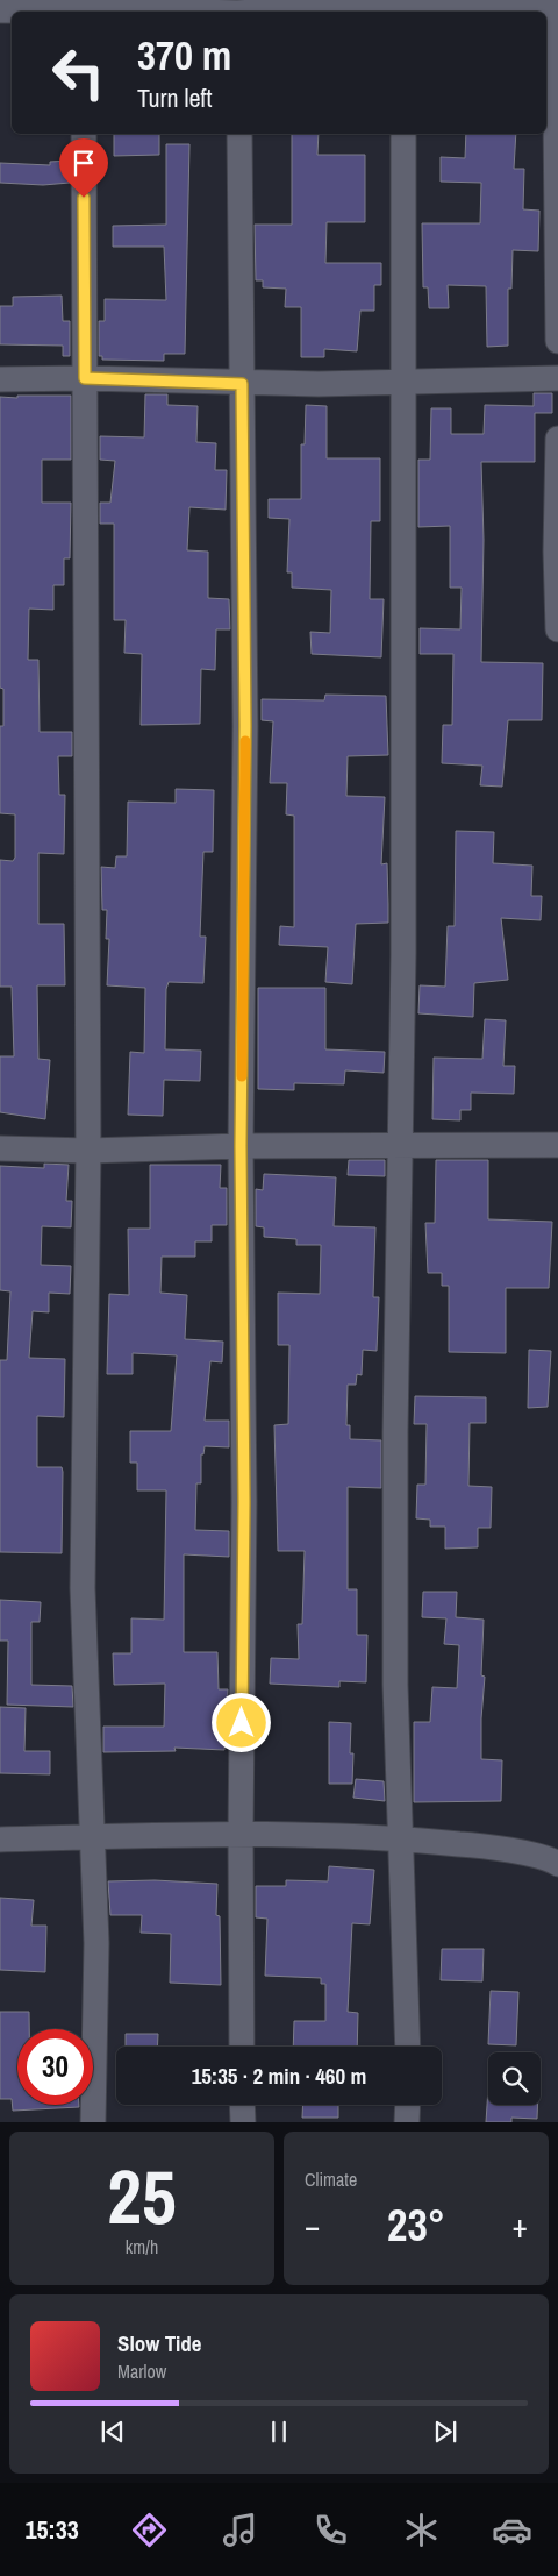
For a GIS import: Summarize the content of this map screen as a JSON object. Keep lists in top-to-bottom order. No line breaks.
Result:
{"page":{"turn":["370 m","Turn left"],"limit":"30","trip":"15:35 · 2 min · 460 m","tile":[["25","km/h"],"Climate"],"heat":["−","23°","+"],"song":["Slow Tide","Marlow"],"tabs":"15:33"}}
